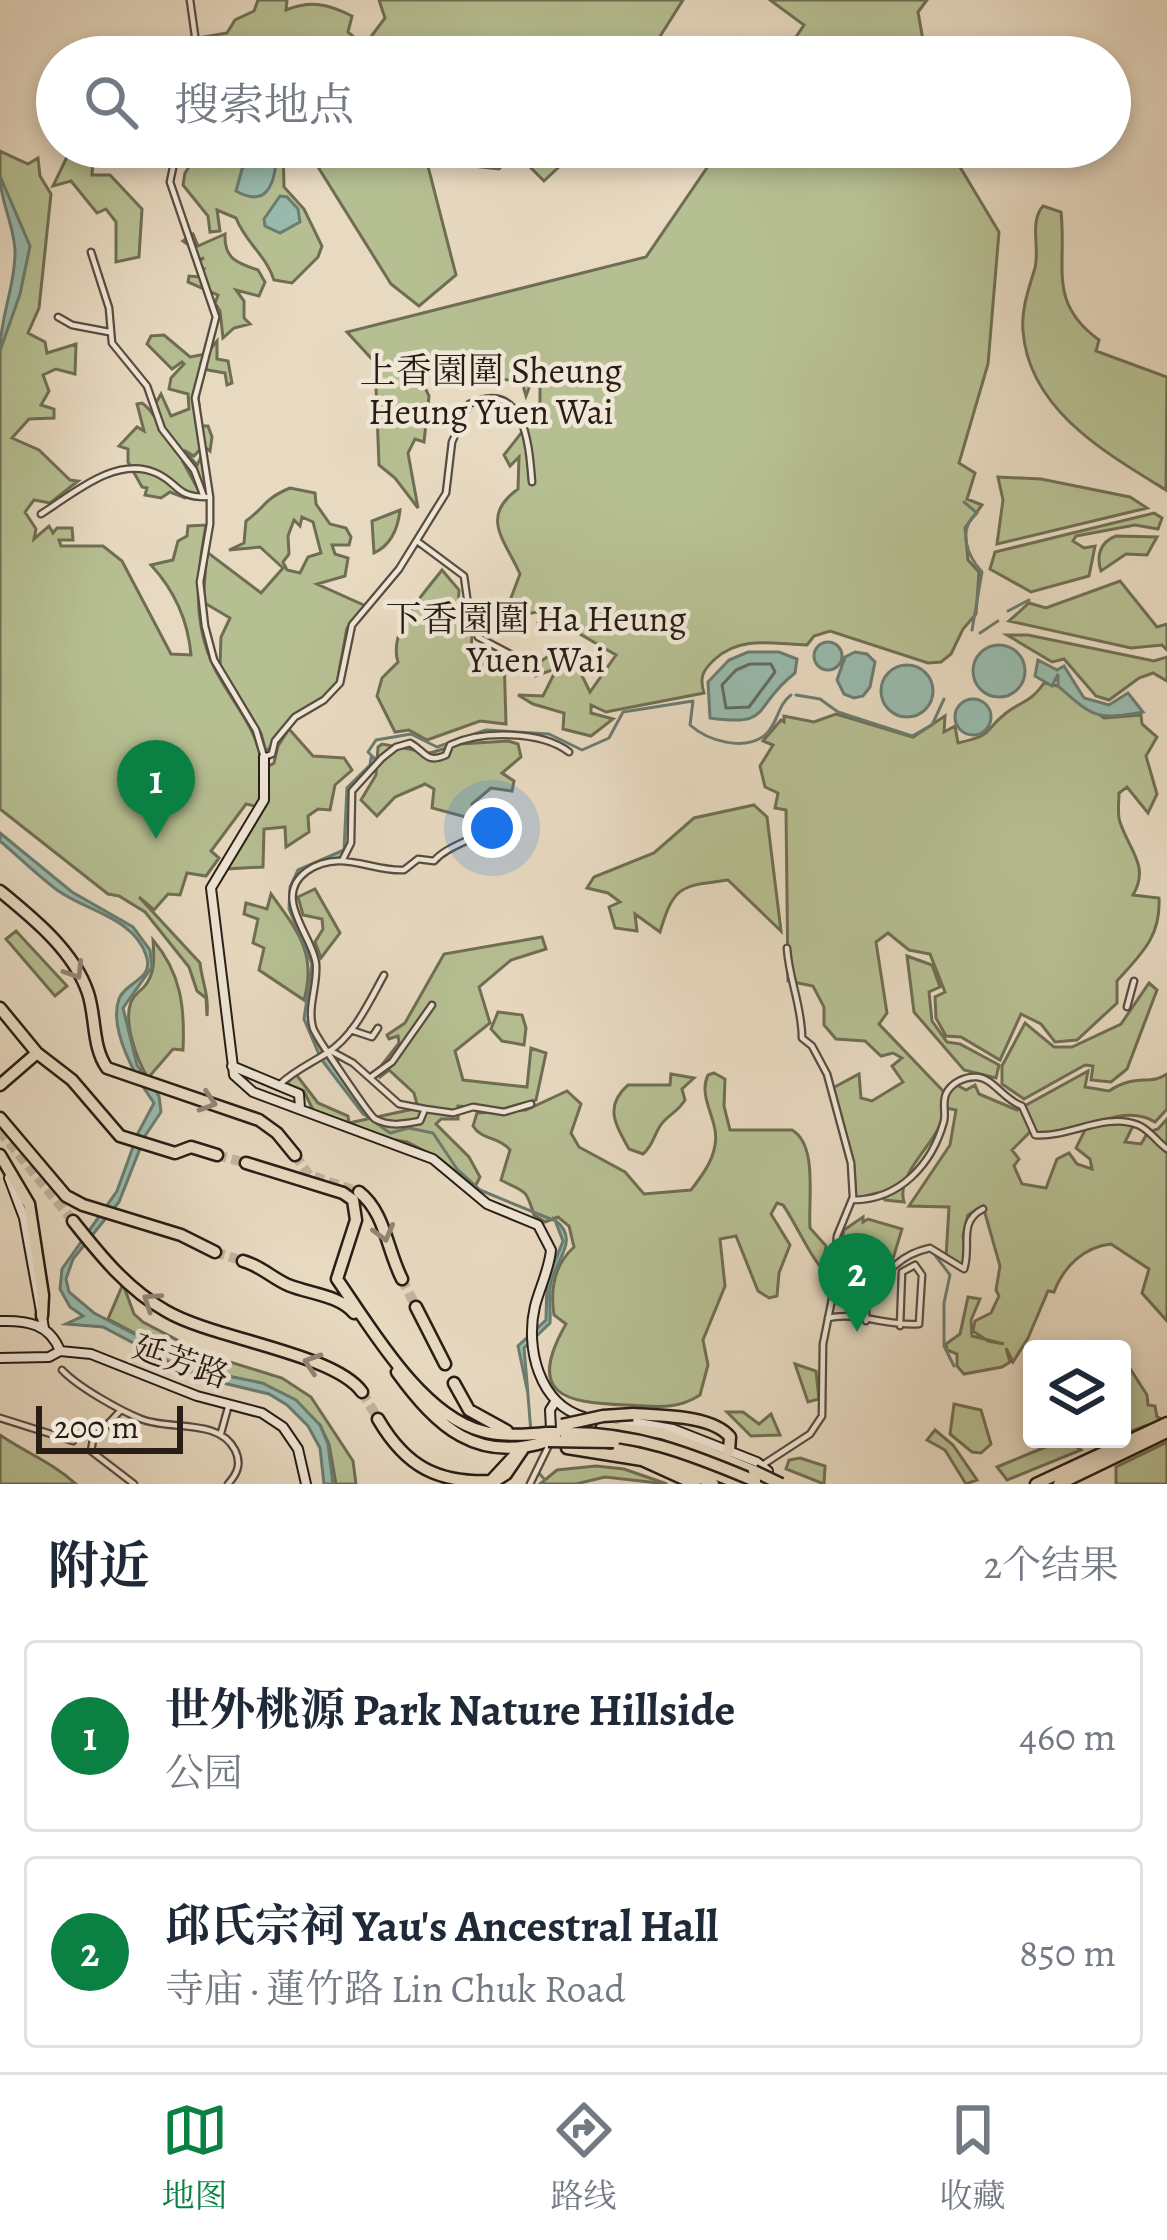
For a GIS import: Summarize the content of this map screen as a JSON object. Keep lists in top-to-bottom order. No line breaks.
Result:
{"streets":{"street":["延芳路"]},"districts":["上香園圍 Sheung Heung Yuen Wai","下香園圍 Ha Heung Yuen Wai"],"scale_bar":"200 m","page":{"search":"搜索地点","pins":["1","2"],"scale":"200 m","heading":["附近","2个结果"],"list":[{"mark":"1","name":"世外桃源 Park Nature Hillside","note":"公园","value":"460 m"},{"mark":"2","name":"邱氏宗祠 Yau's Ancestral Hall","note":"寺庙 · 蓮竹路 Lin Chuk Road","value":"850 m"}],"nav":["地图","路线","收藏"]}}
